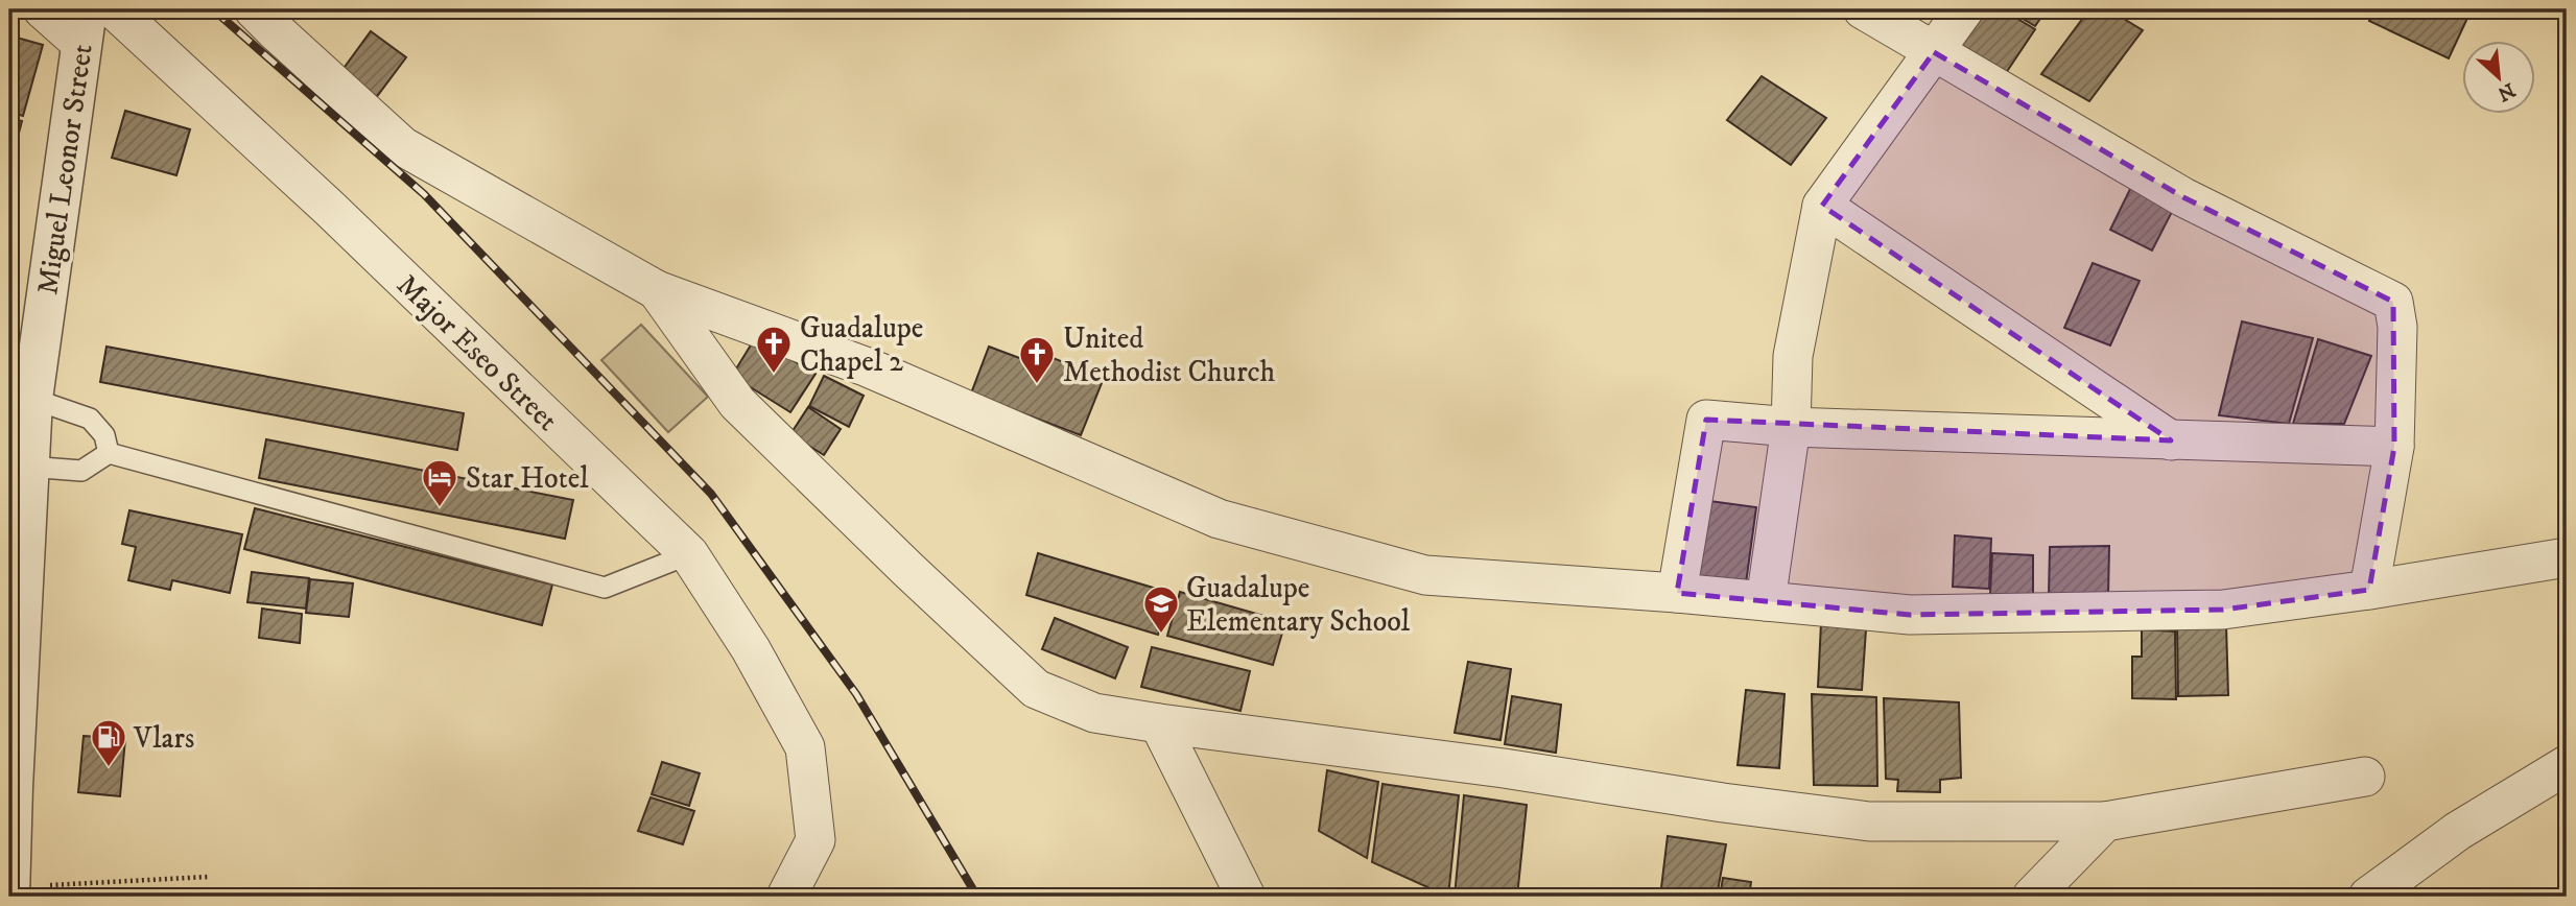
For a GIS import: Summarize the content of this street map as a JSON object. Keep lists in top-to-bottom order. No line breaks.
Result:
{"streets":{"street":["Miguel Leonor Street","Major Eseo Street"]},"places":{"church":["Guadalupe Chapel 2","United Methodist Church"],"hotel":["Star Hotel"],"school or university":["Guadalupe Elementary School"],"fuel station":["Vlars"]},"north":"bottom right"}
